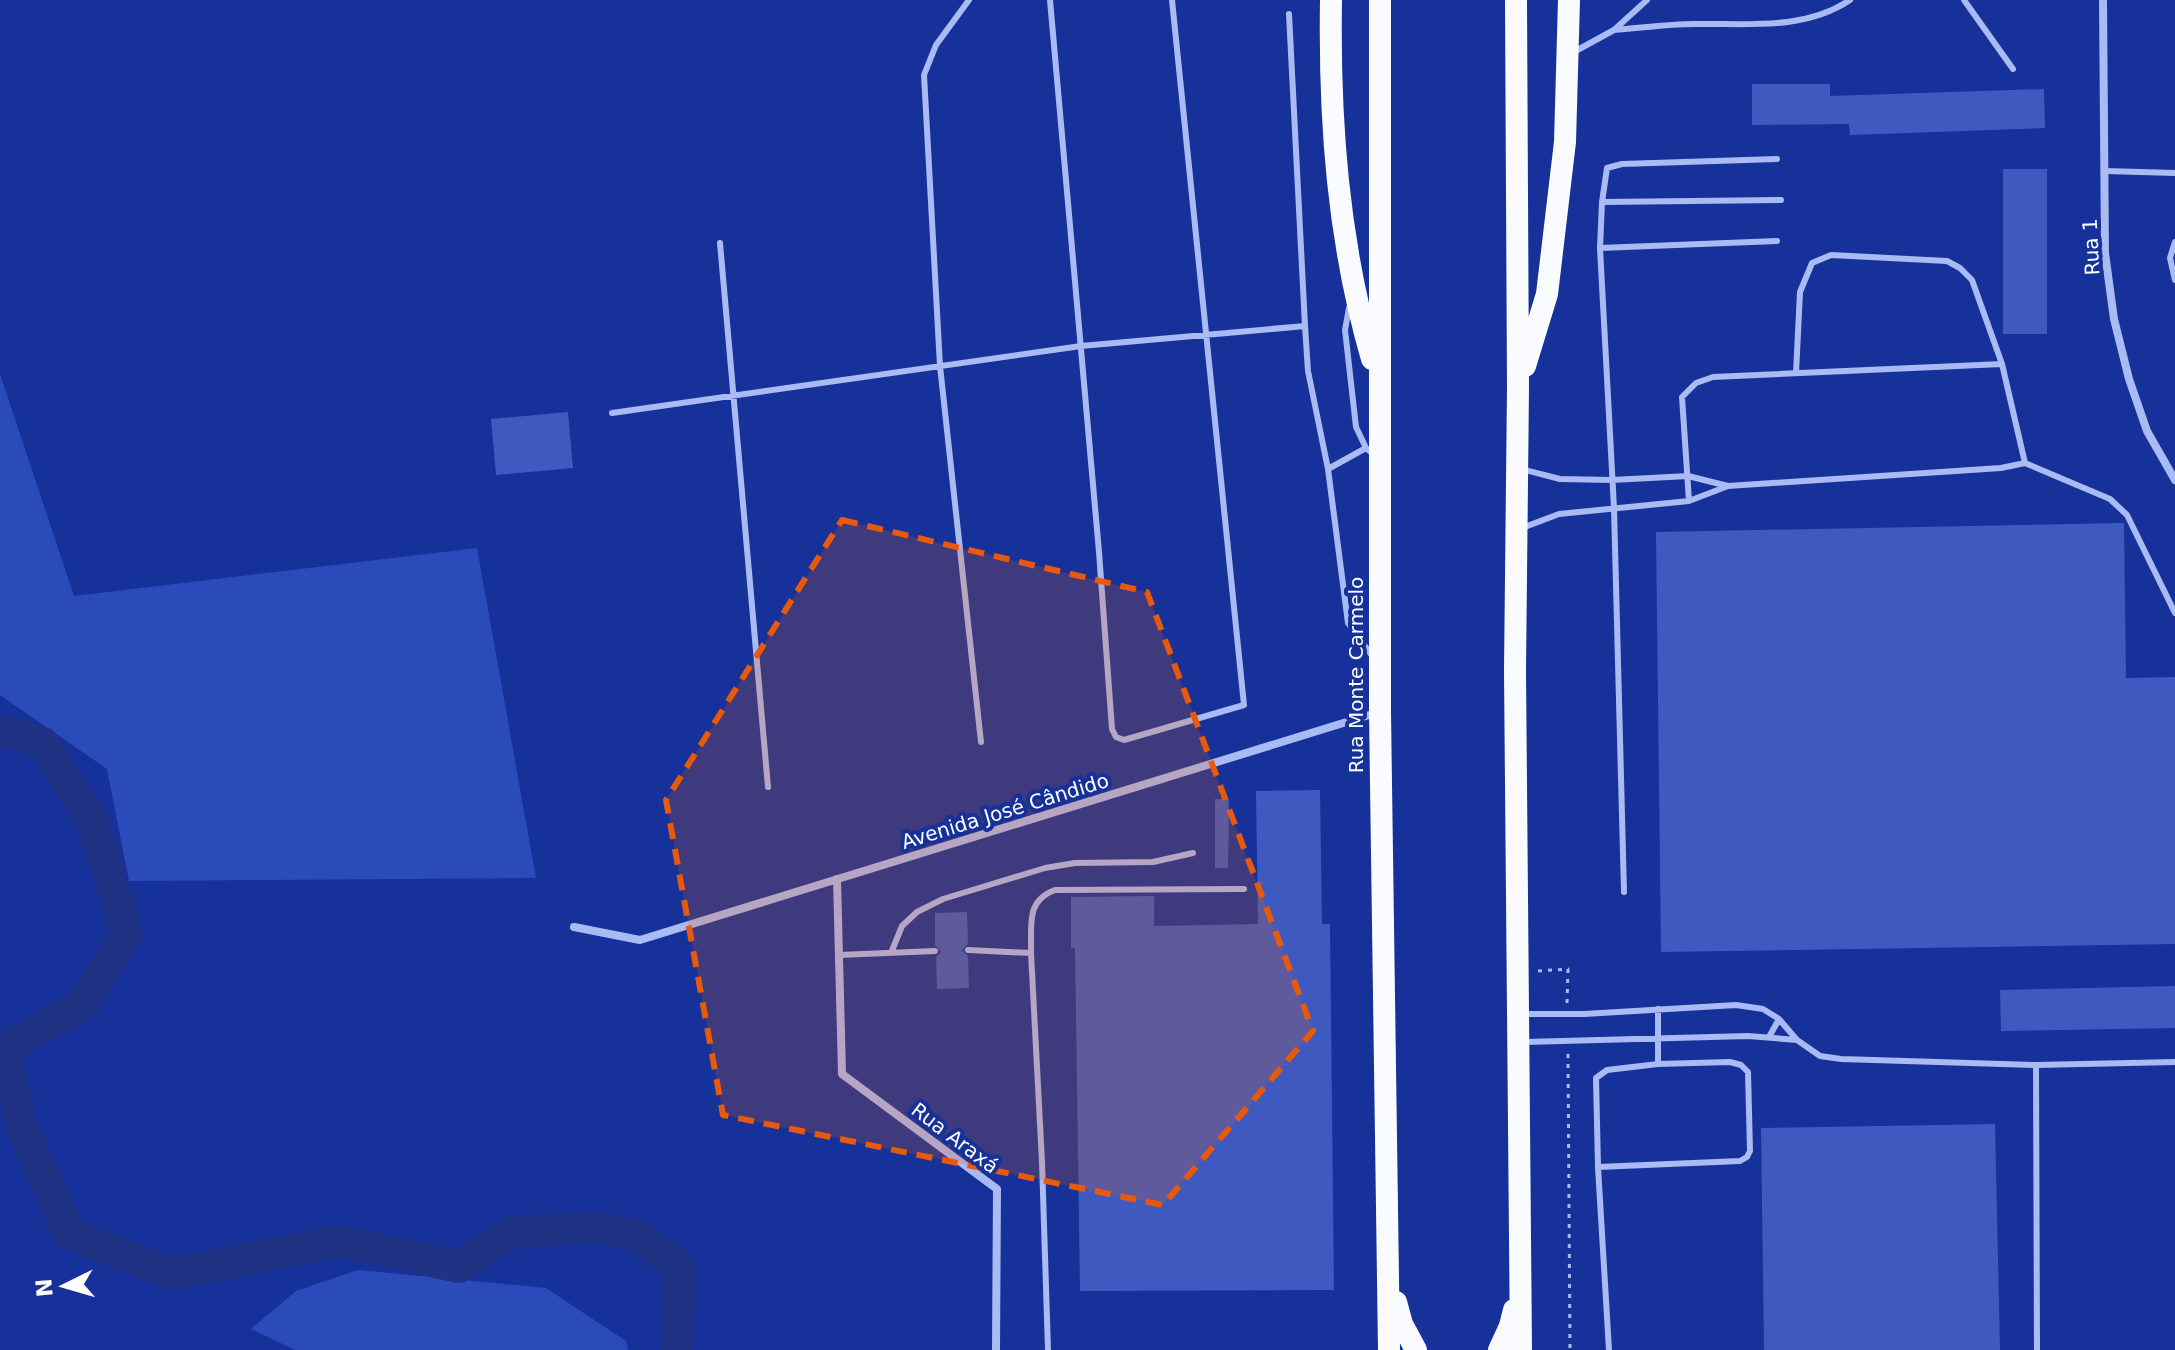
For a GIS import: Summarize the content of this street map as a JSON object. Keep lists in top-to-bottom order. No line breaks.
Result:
{"streets":{"highway":["Rua Monte Carmelo"],"street":["Rua 1","Avenida José Cândido","Rua Araxá"]},"crossings":[["Rua Monte Carmelo","Avenida José Cândido"]],"north":"left"}
